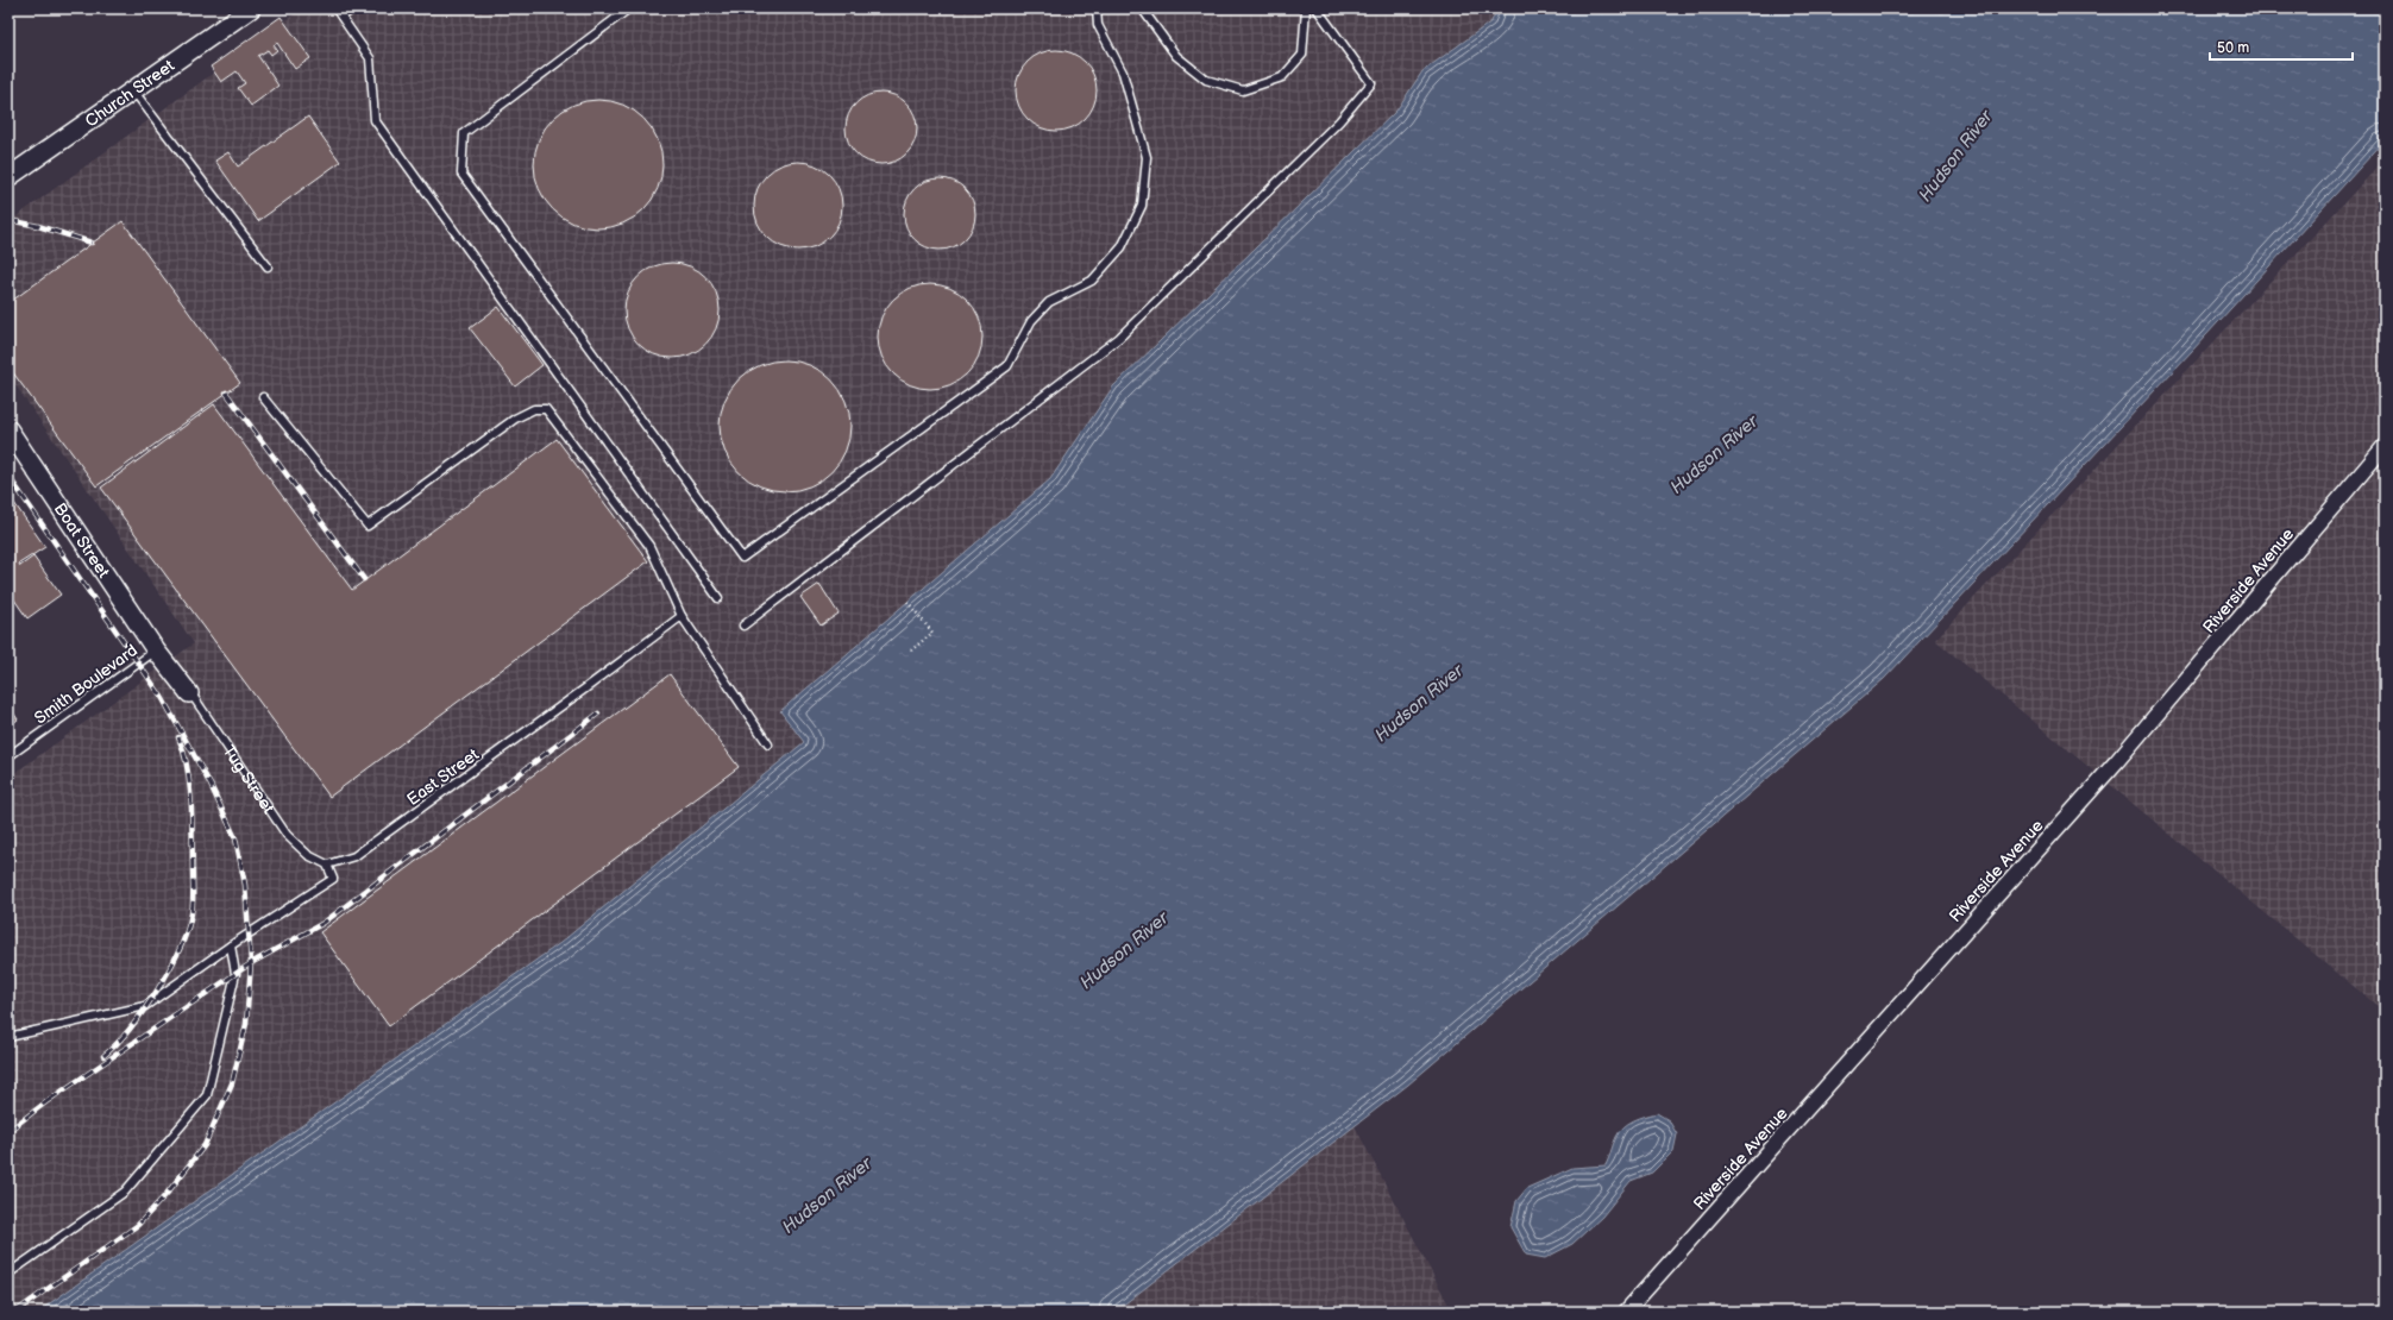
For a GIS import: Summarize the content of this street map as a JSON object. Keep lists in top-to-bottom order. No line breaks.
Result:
{"streets":{"street":["Church Street","Boat Street","Riverside Avenue","Tug Street"],"lane":["Smith Boulevard","East Street"]},"crossings":[["Boat Street","Smith Boulevard"],["Boat Street","Tug Street"],["Smith Boulevard","Tug Street"],["East Street","Tug Street"]],"water":["Hudson River"],"scale_bar":"50 m"}
